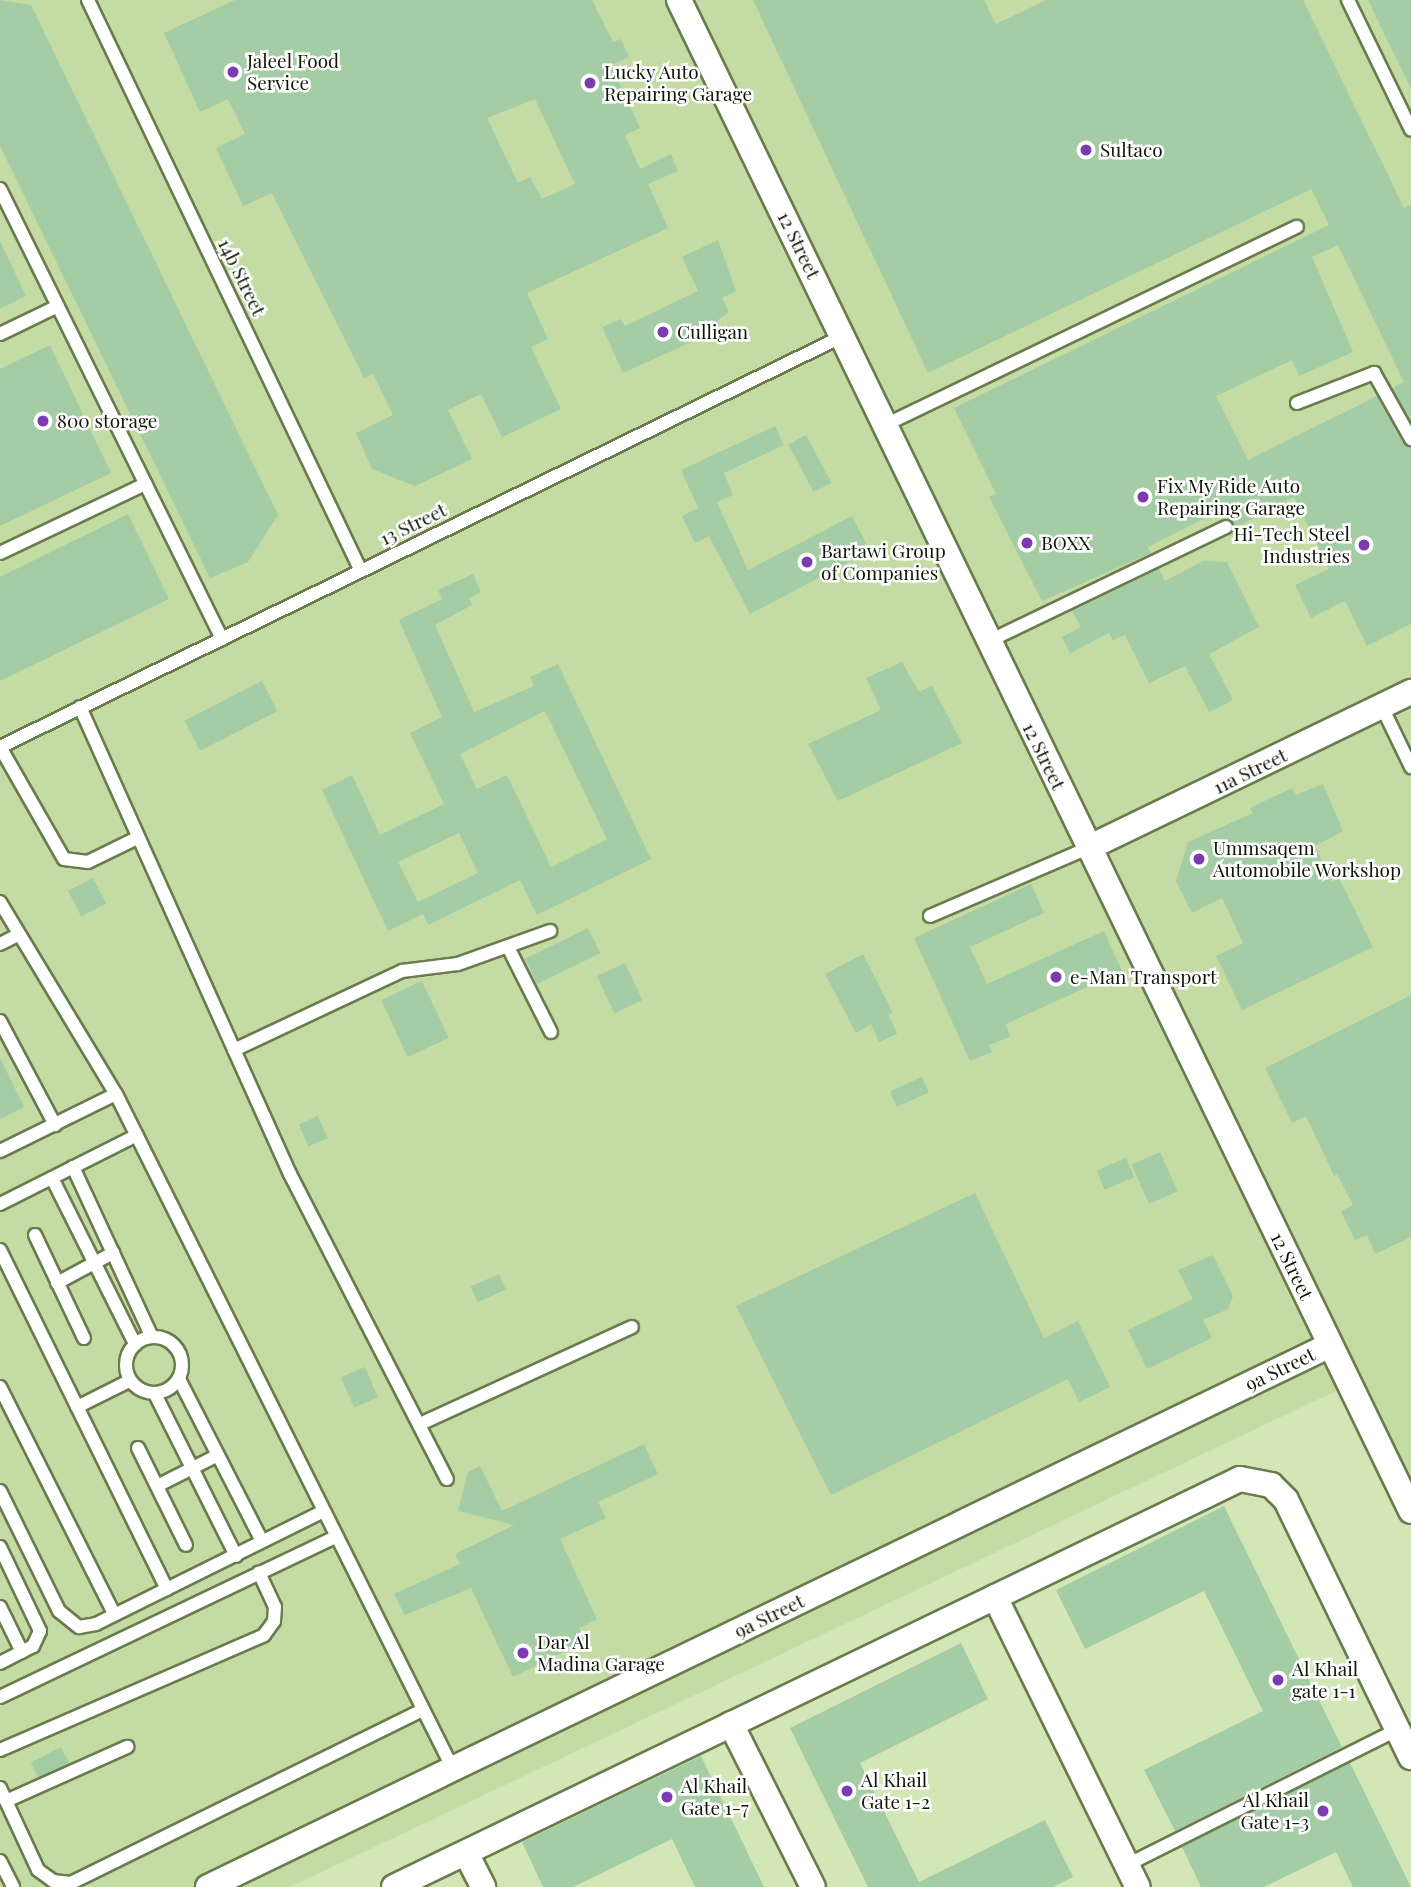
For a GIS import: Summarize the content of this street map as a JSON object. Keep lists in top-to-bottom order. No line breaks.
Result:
{"streets":{"street":["12 Street","11a Street","9a Street"],"lane":["14b Street","13 Street"]},"crossings":[["12 Street","13 Street"],["12 Street","11a Street"],["12 Street","9a Street"],["14b Street","13 Street"]],"places":["Jaleel Food Service","Lucky Auto Repairing Garage","Sultaco","Culligan","800 storage","Fix My Ride Auto Repairing Garage","BOXX","Hi-Tech Steel Industries","Bartawi Group of Companies","Ummsaqem Automobile Workshop","e-Man Transport","Dar Al Madina Garage","Al Khail gate 1-1","Al Khail Gate 1-2","Al Khail Gate 1-7","Al Khail Gate 1-3"]}
